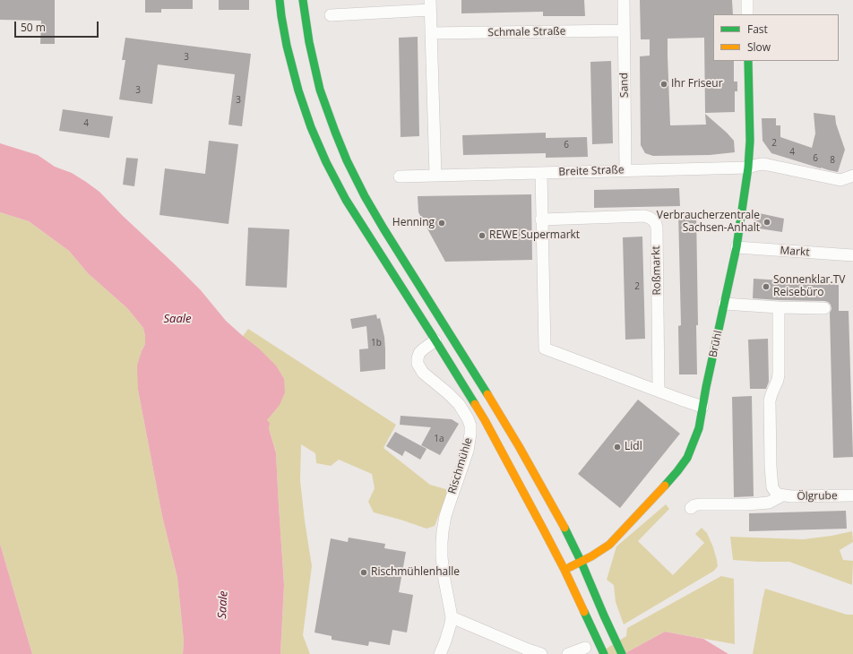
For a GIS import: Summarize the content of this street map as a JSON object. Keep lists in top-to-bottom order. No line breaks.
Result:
{"streets":{"main road":["Brühl"],"street":["Schmale Straße","Sand","Breite Straße","Markt","Roßmarkt","Rischmühle","Ölgrube"]},"crossings":[["Schmale Straße","Sand"],["Sand","Breite Straße"],["Breite Straße","Brühl"],["Markt","Brühl"]],"water":["Saale"],"places":["Ihr Friseur","Verbraucherzentrale Sachsen-Anhalt","Henning","REWE Supermarkt","Sonnenklar.TV Reisebüro","Lidl","Rischmühlenhalle"],"house_numbers":["3","3","3","4","2","6","4","6","8","2","1b","1a"],"legend":["Fast","Slow"],"scale_bar":"50 m"}
